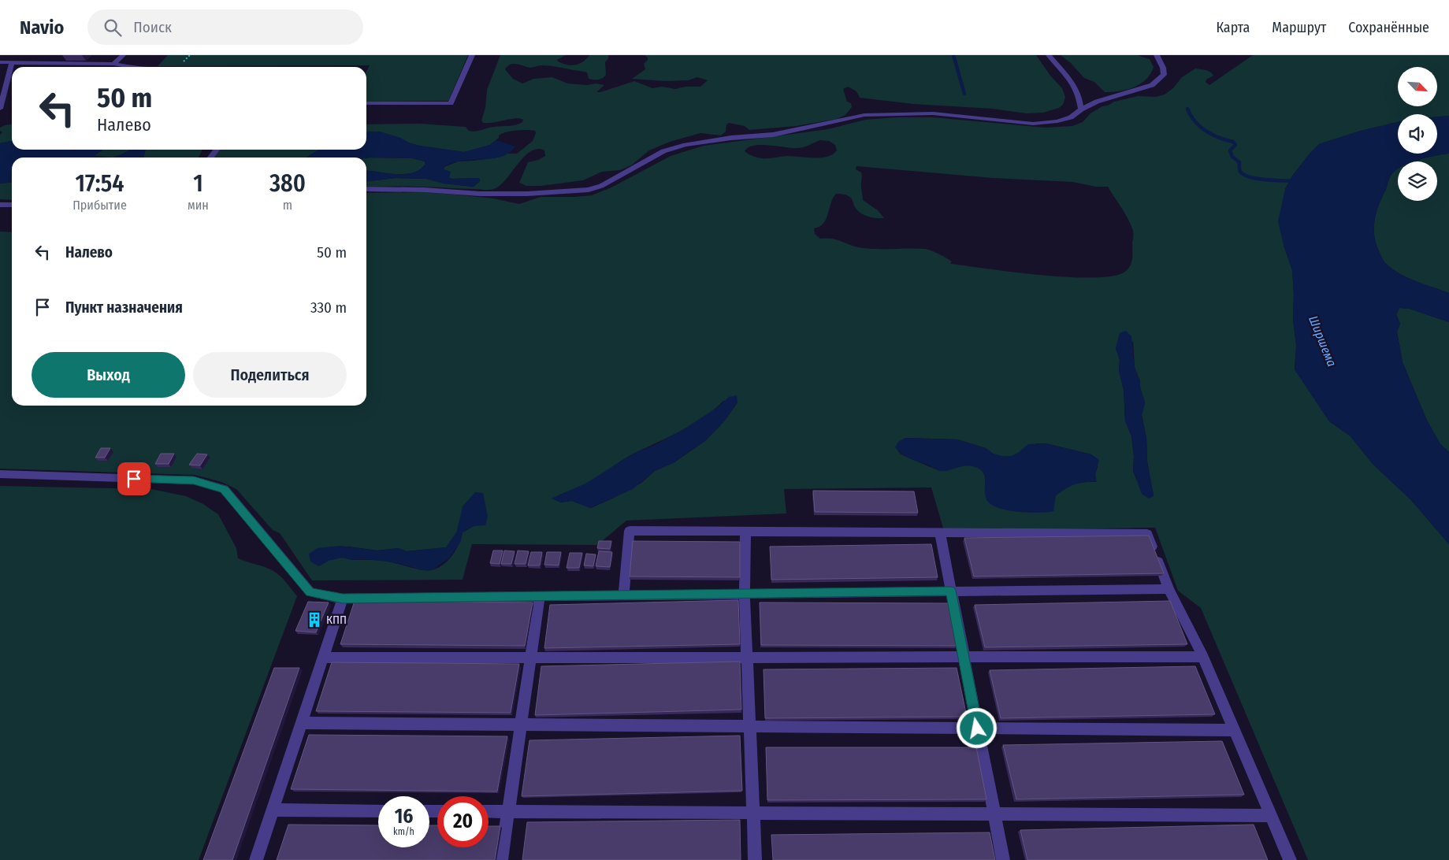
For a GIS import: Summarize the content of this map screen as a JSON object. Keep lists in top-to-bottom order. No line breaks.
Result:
{"water":["Ширшема"],"places":{"building":["КПП"]},"north":"bottom right","page":{"header":"Navio","search":"Поиск","nav":["Карта","Маршрут","Сохранённые"],"turn":["50 m","Налево"],"eta":["17:54","Прибытие","1","мин","380","m"],"list":[{"name":"Налево","value":"50 m"},{"name":"Пункт назначения","value":"330 m"}],"buttons":["Выход","Поделиться"],"speed":"16 km/h","limit":"20"}}
